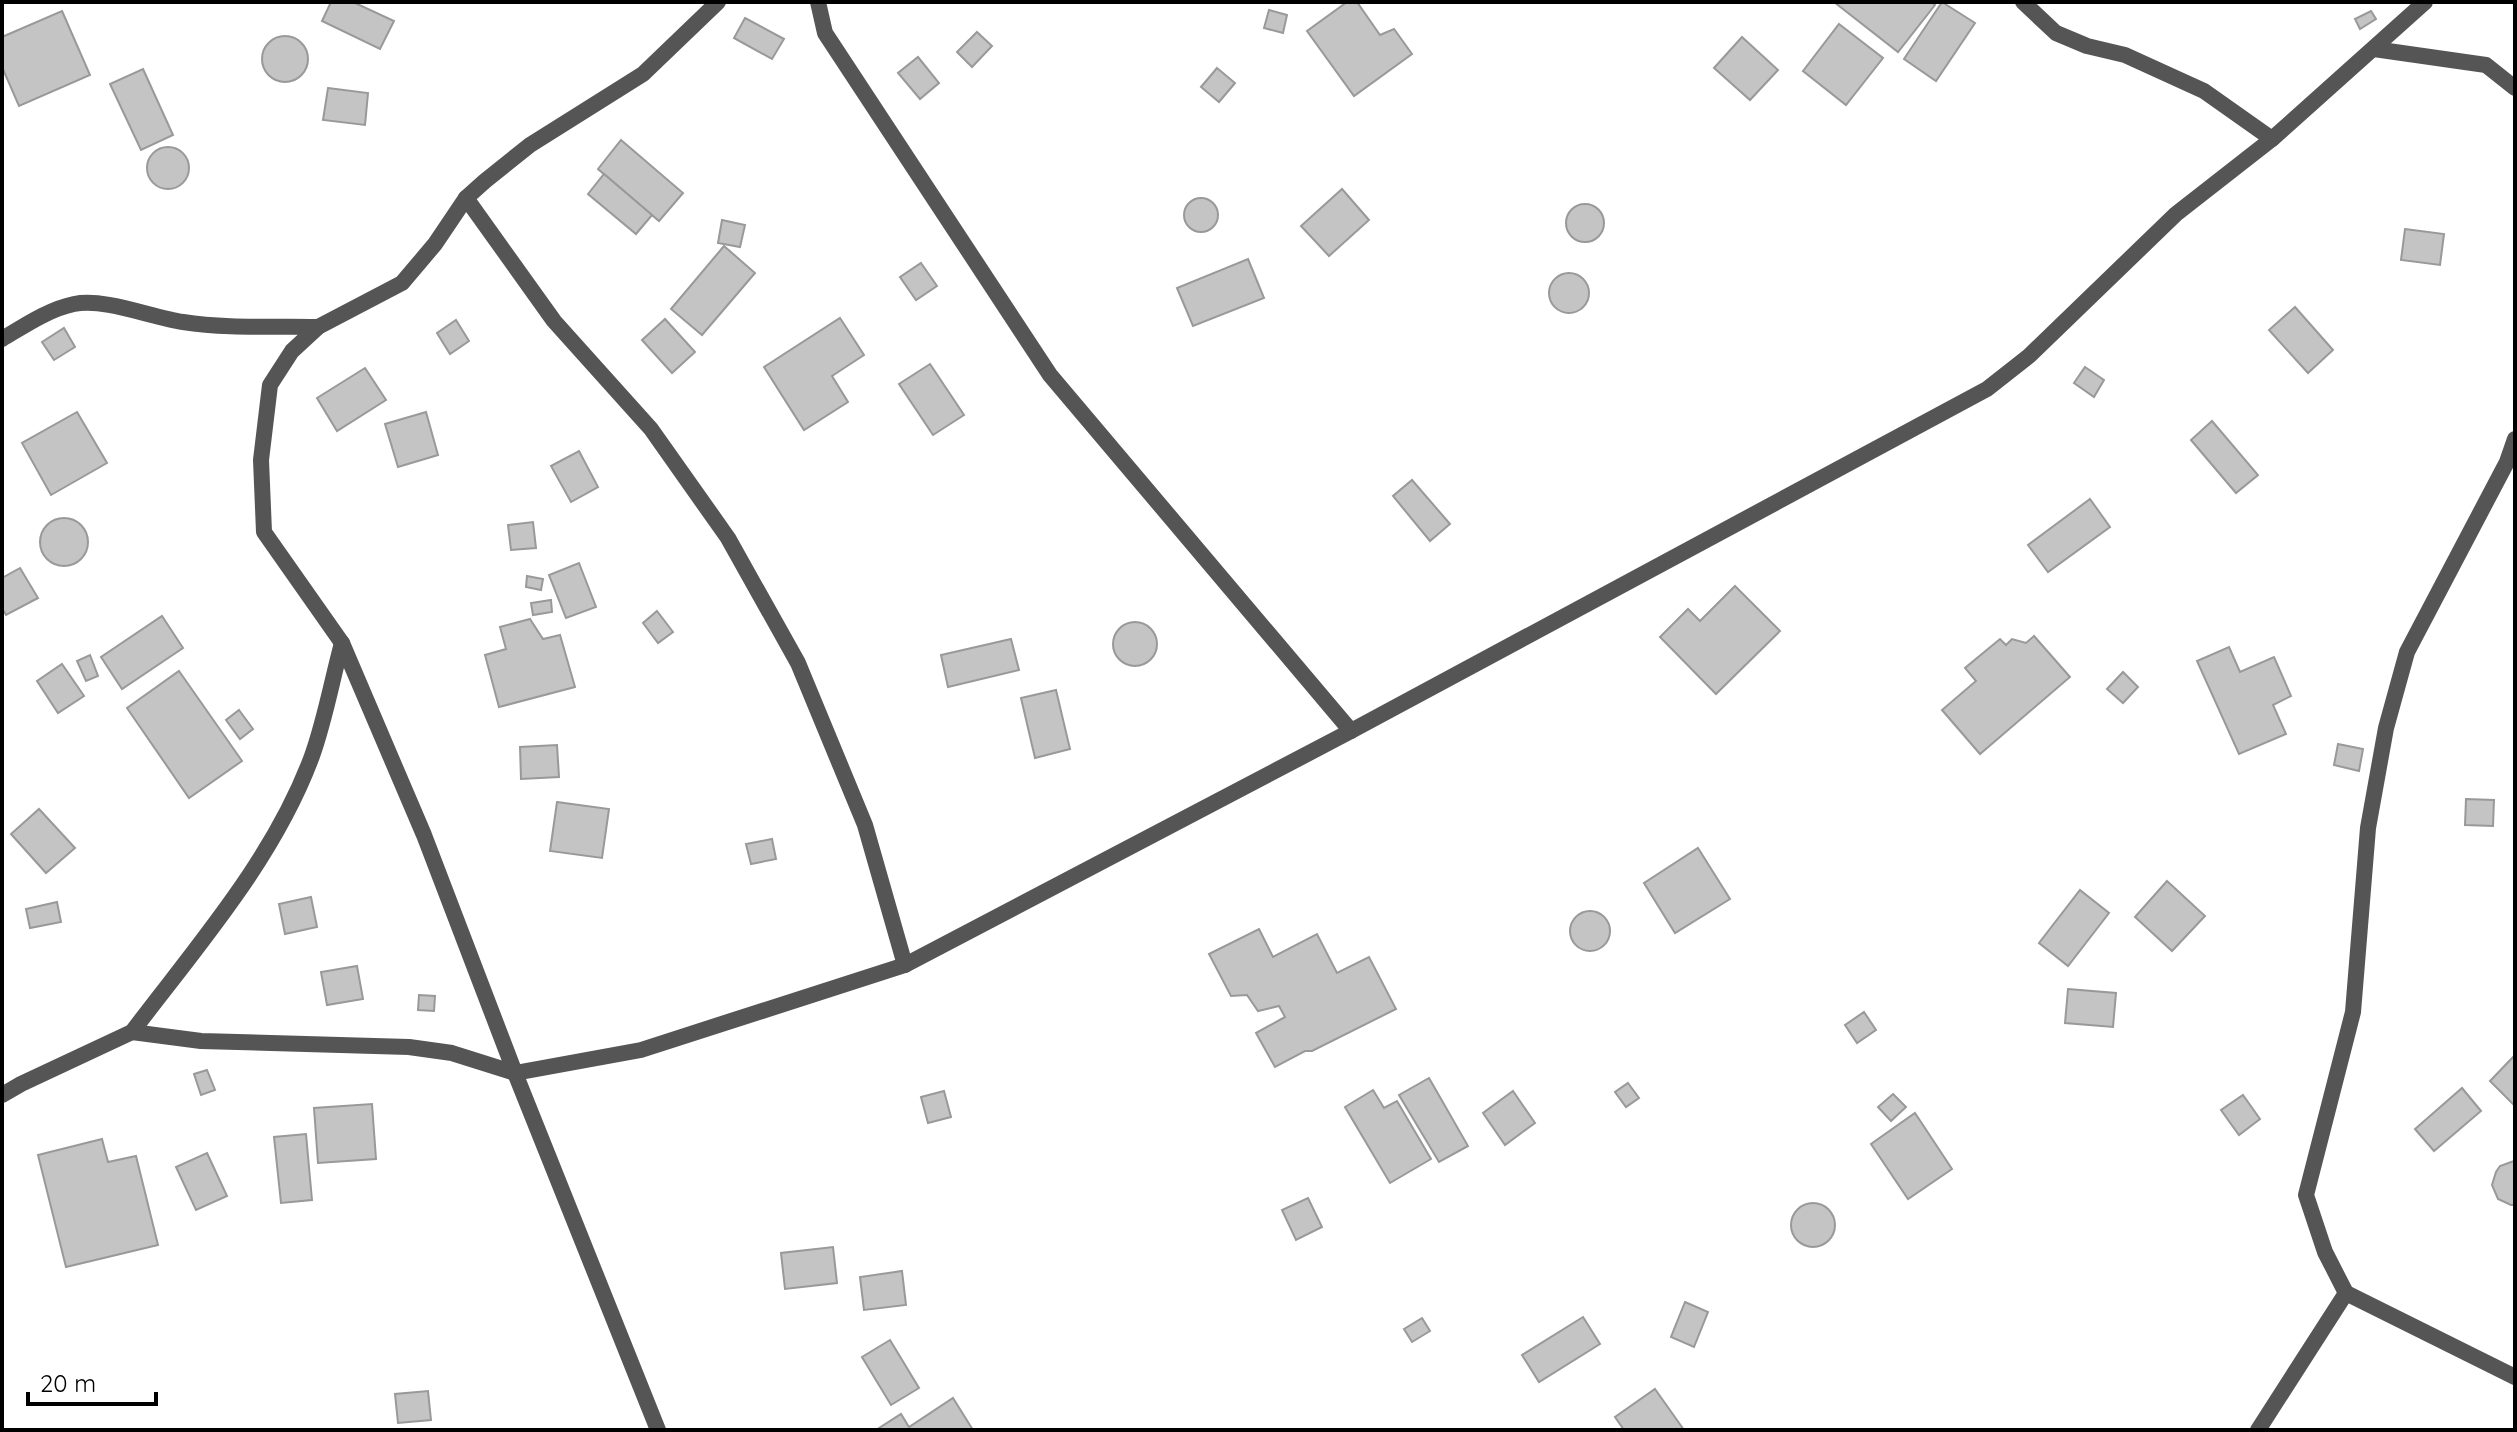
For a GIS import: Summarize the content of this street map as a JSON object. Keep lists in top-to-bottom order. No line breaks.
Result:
{"scale_bar":"20 m"}
